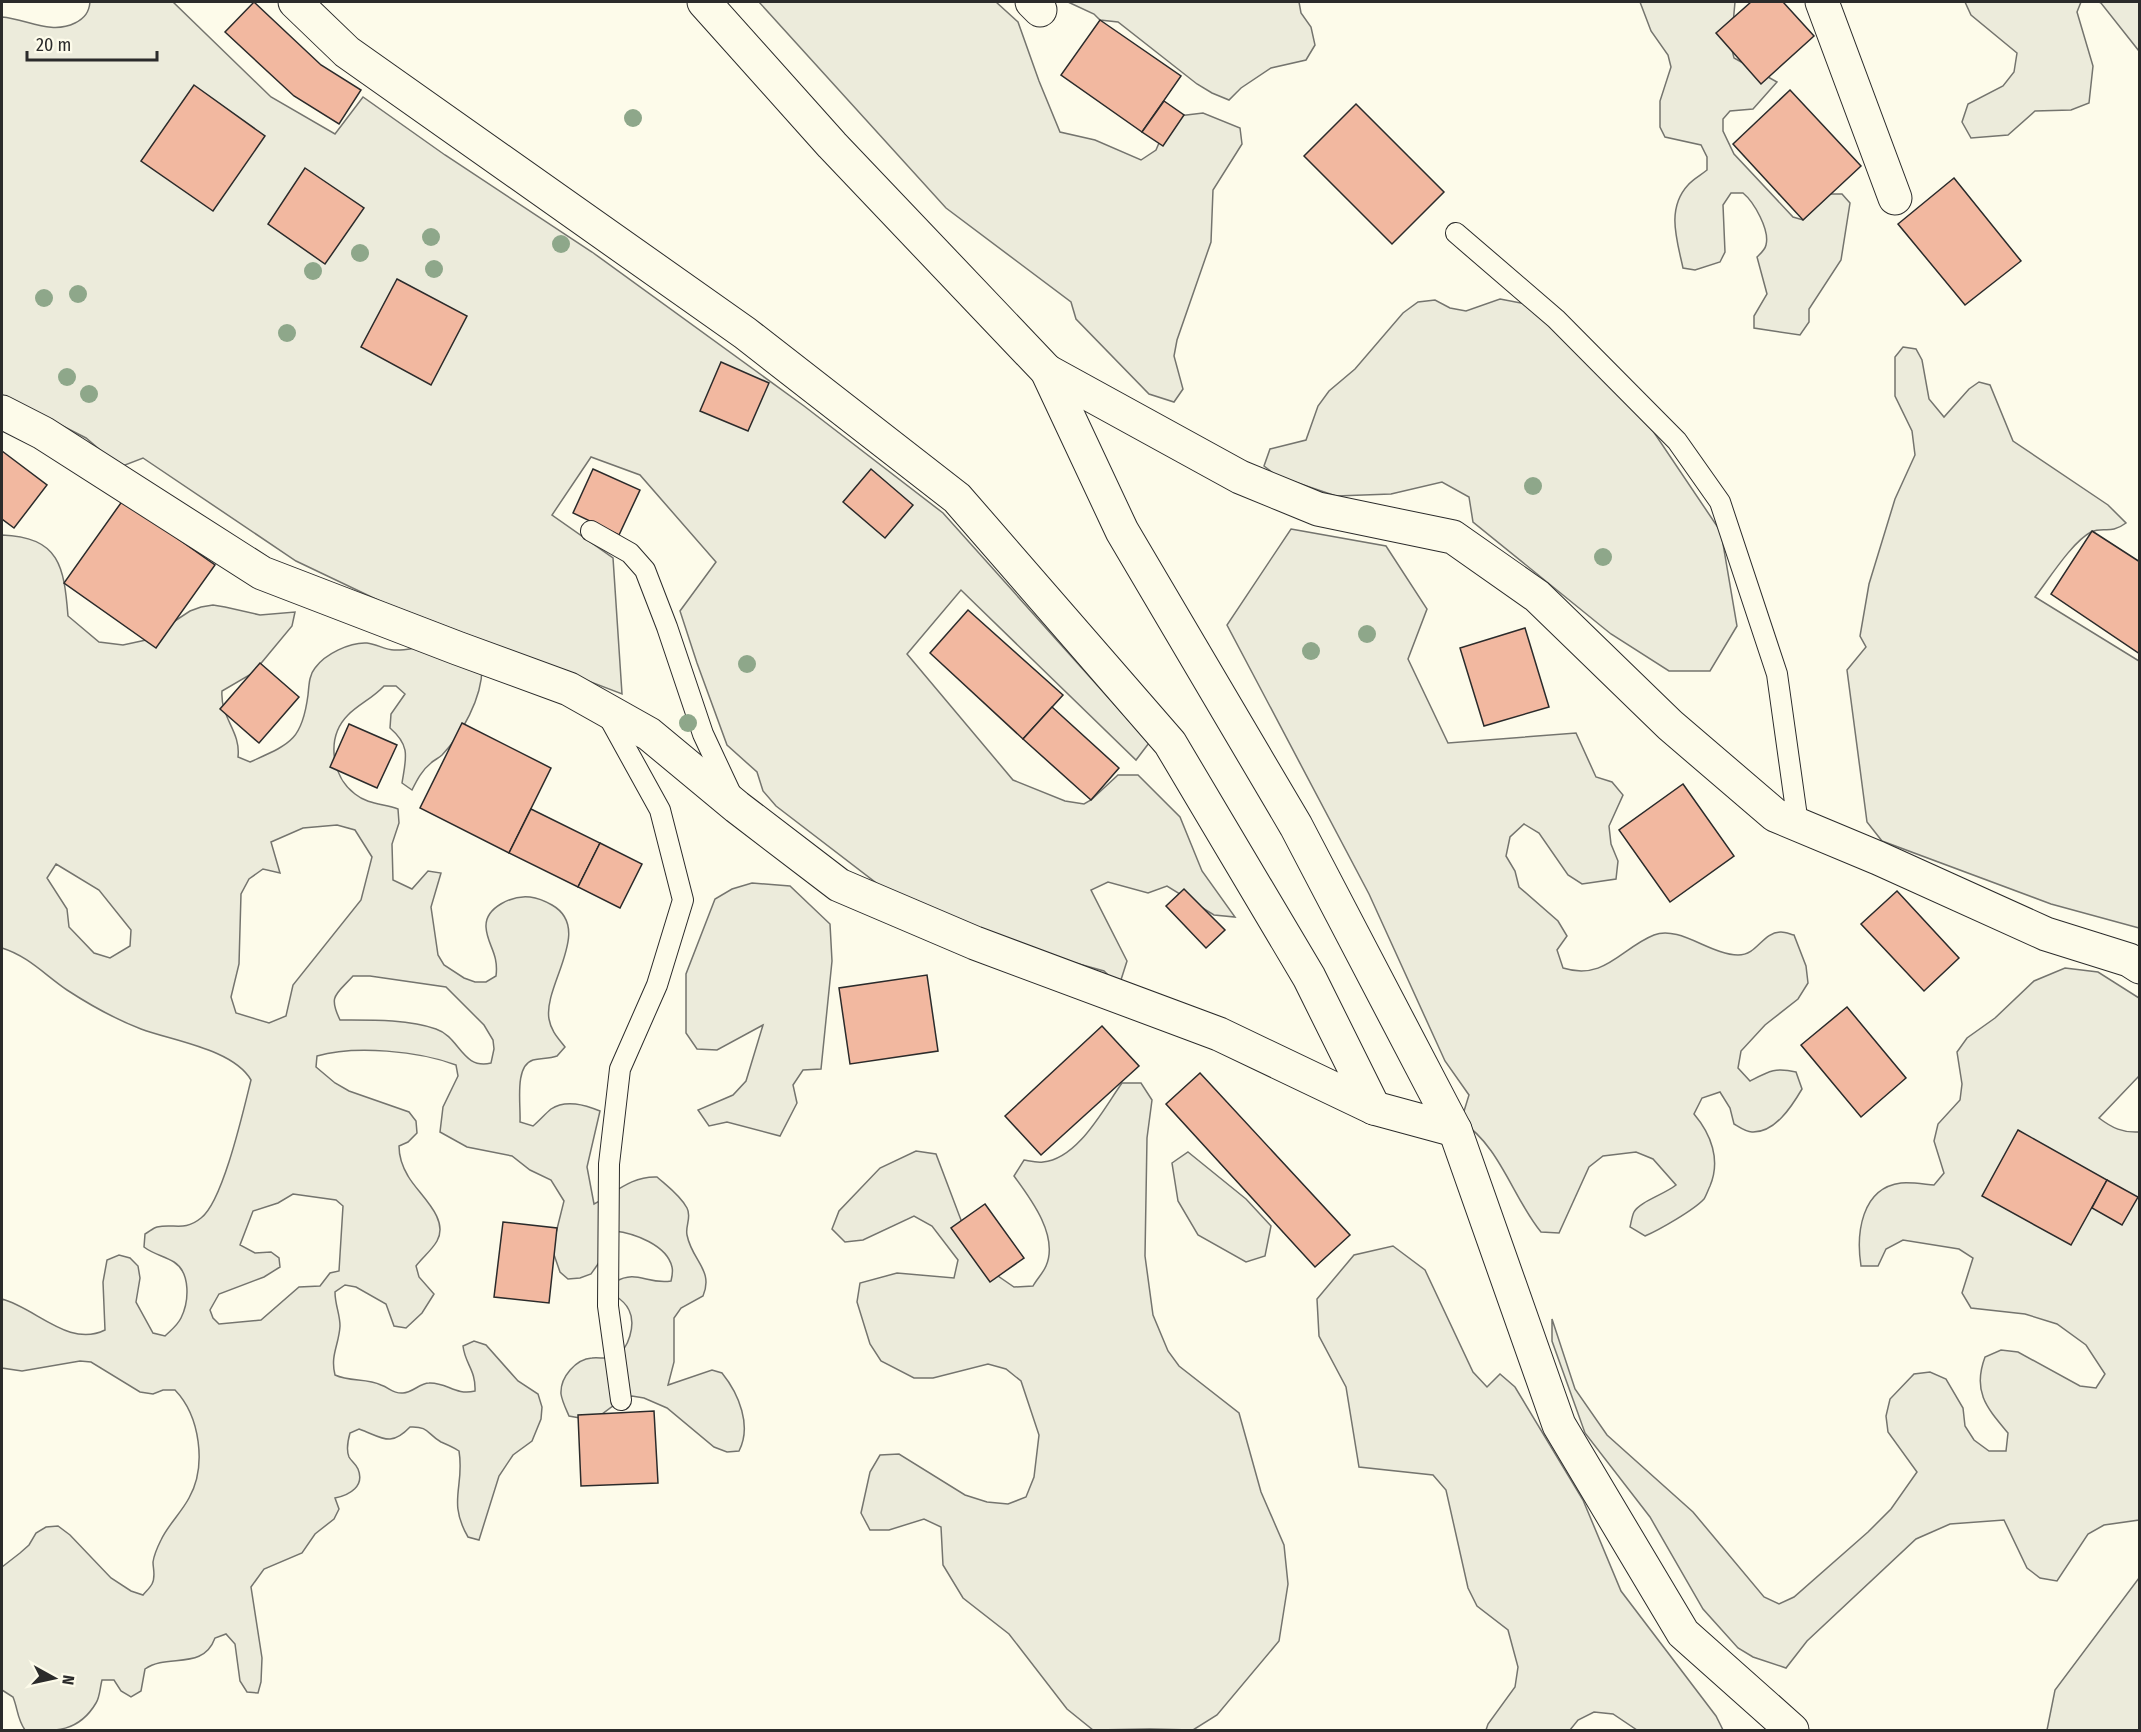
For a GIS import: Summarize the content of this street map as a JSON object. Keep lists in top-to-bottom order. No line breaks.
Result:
{"scale_bar":"20 m","north":"right"}
